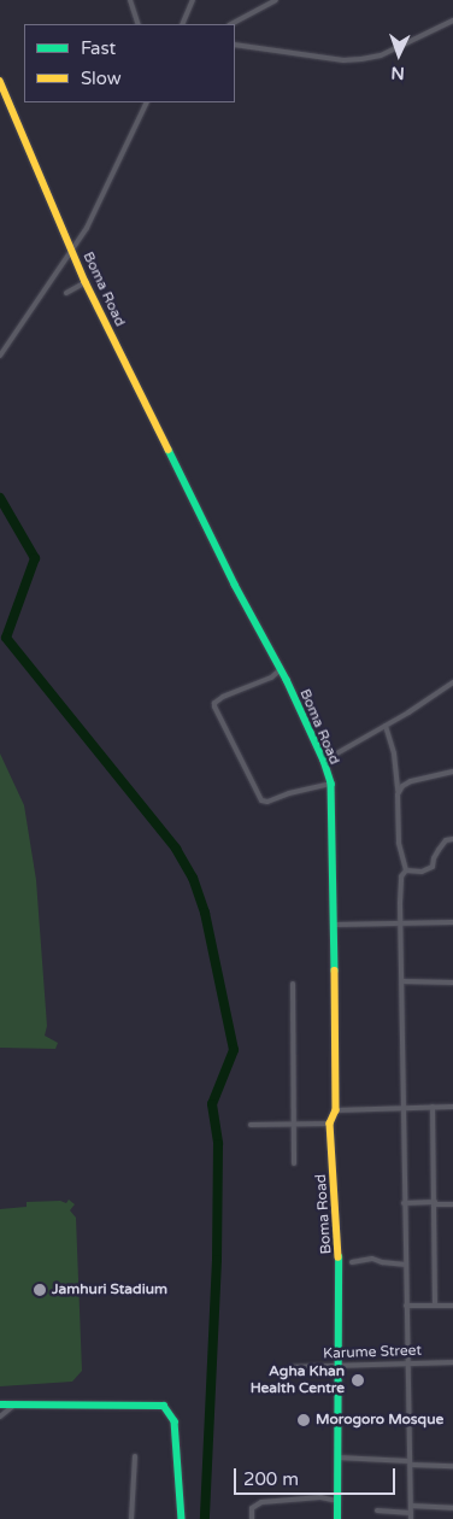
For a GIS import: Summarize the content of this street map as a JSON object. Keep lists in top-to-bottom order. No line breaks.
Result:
{"streets":{"street":["Boma Road","Karume Street"]},"crossings":[["Boma Road","Karume Street"]],"places":["Jamhuri Stadium","Agha Khan Health Centre","Morogoro Mosque"],"legend":["Fast","Slow"],"scale_bar":"200 m","north":"bottom"}
